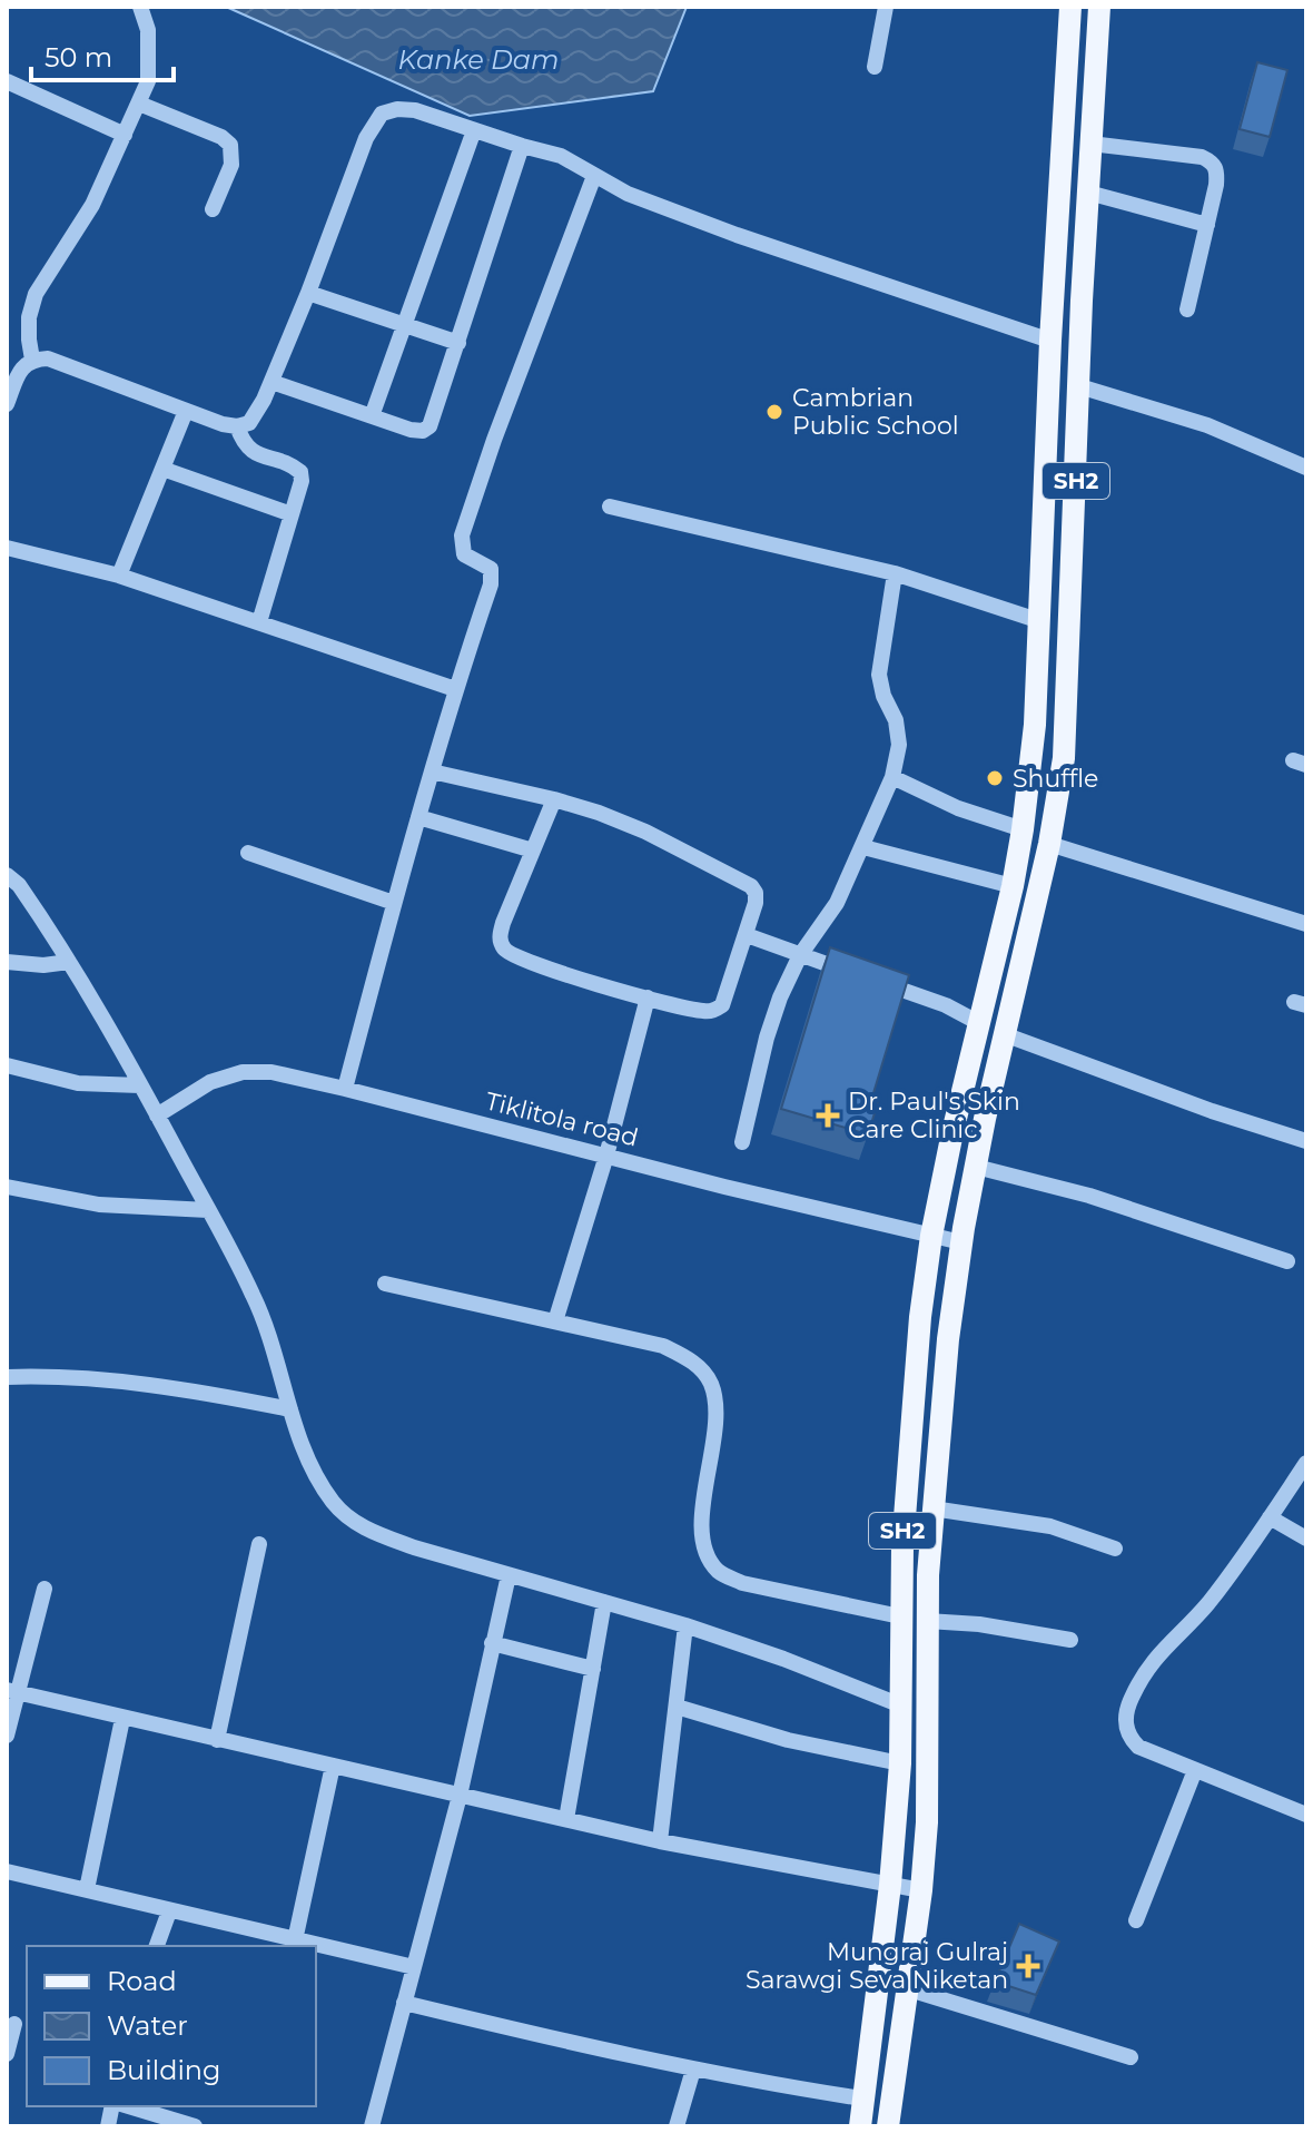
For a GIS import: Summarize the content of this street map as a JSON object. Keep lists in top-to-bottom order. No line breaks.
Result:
{"streets":{"main road":["SH2"],"street":["Tiklitola road"]},"crossings":[["SH2","Tiklitola road"]],"water":["Kanke Dam"],"places":{"other":["Cambrian Public School","Shuffle"],"health":["Dr. Paul's Skin Care Clinic","Mungraj Gulraj Sarawgi Seva Niketan"]},"legend":["Road","Water","Building"],"scale_bar":"50 m"}
